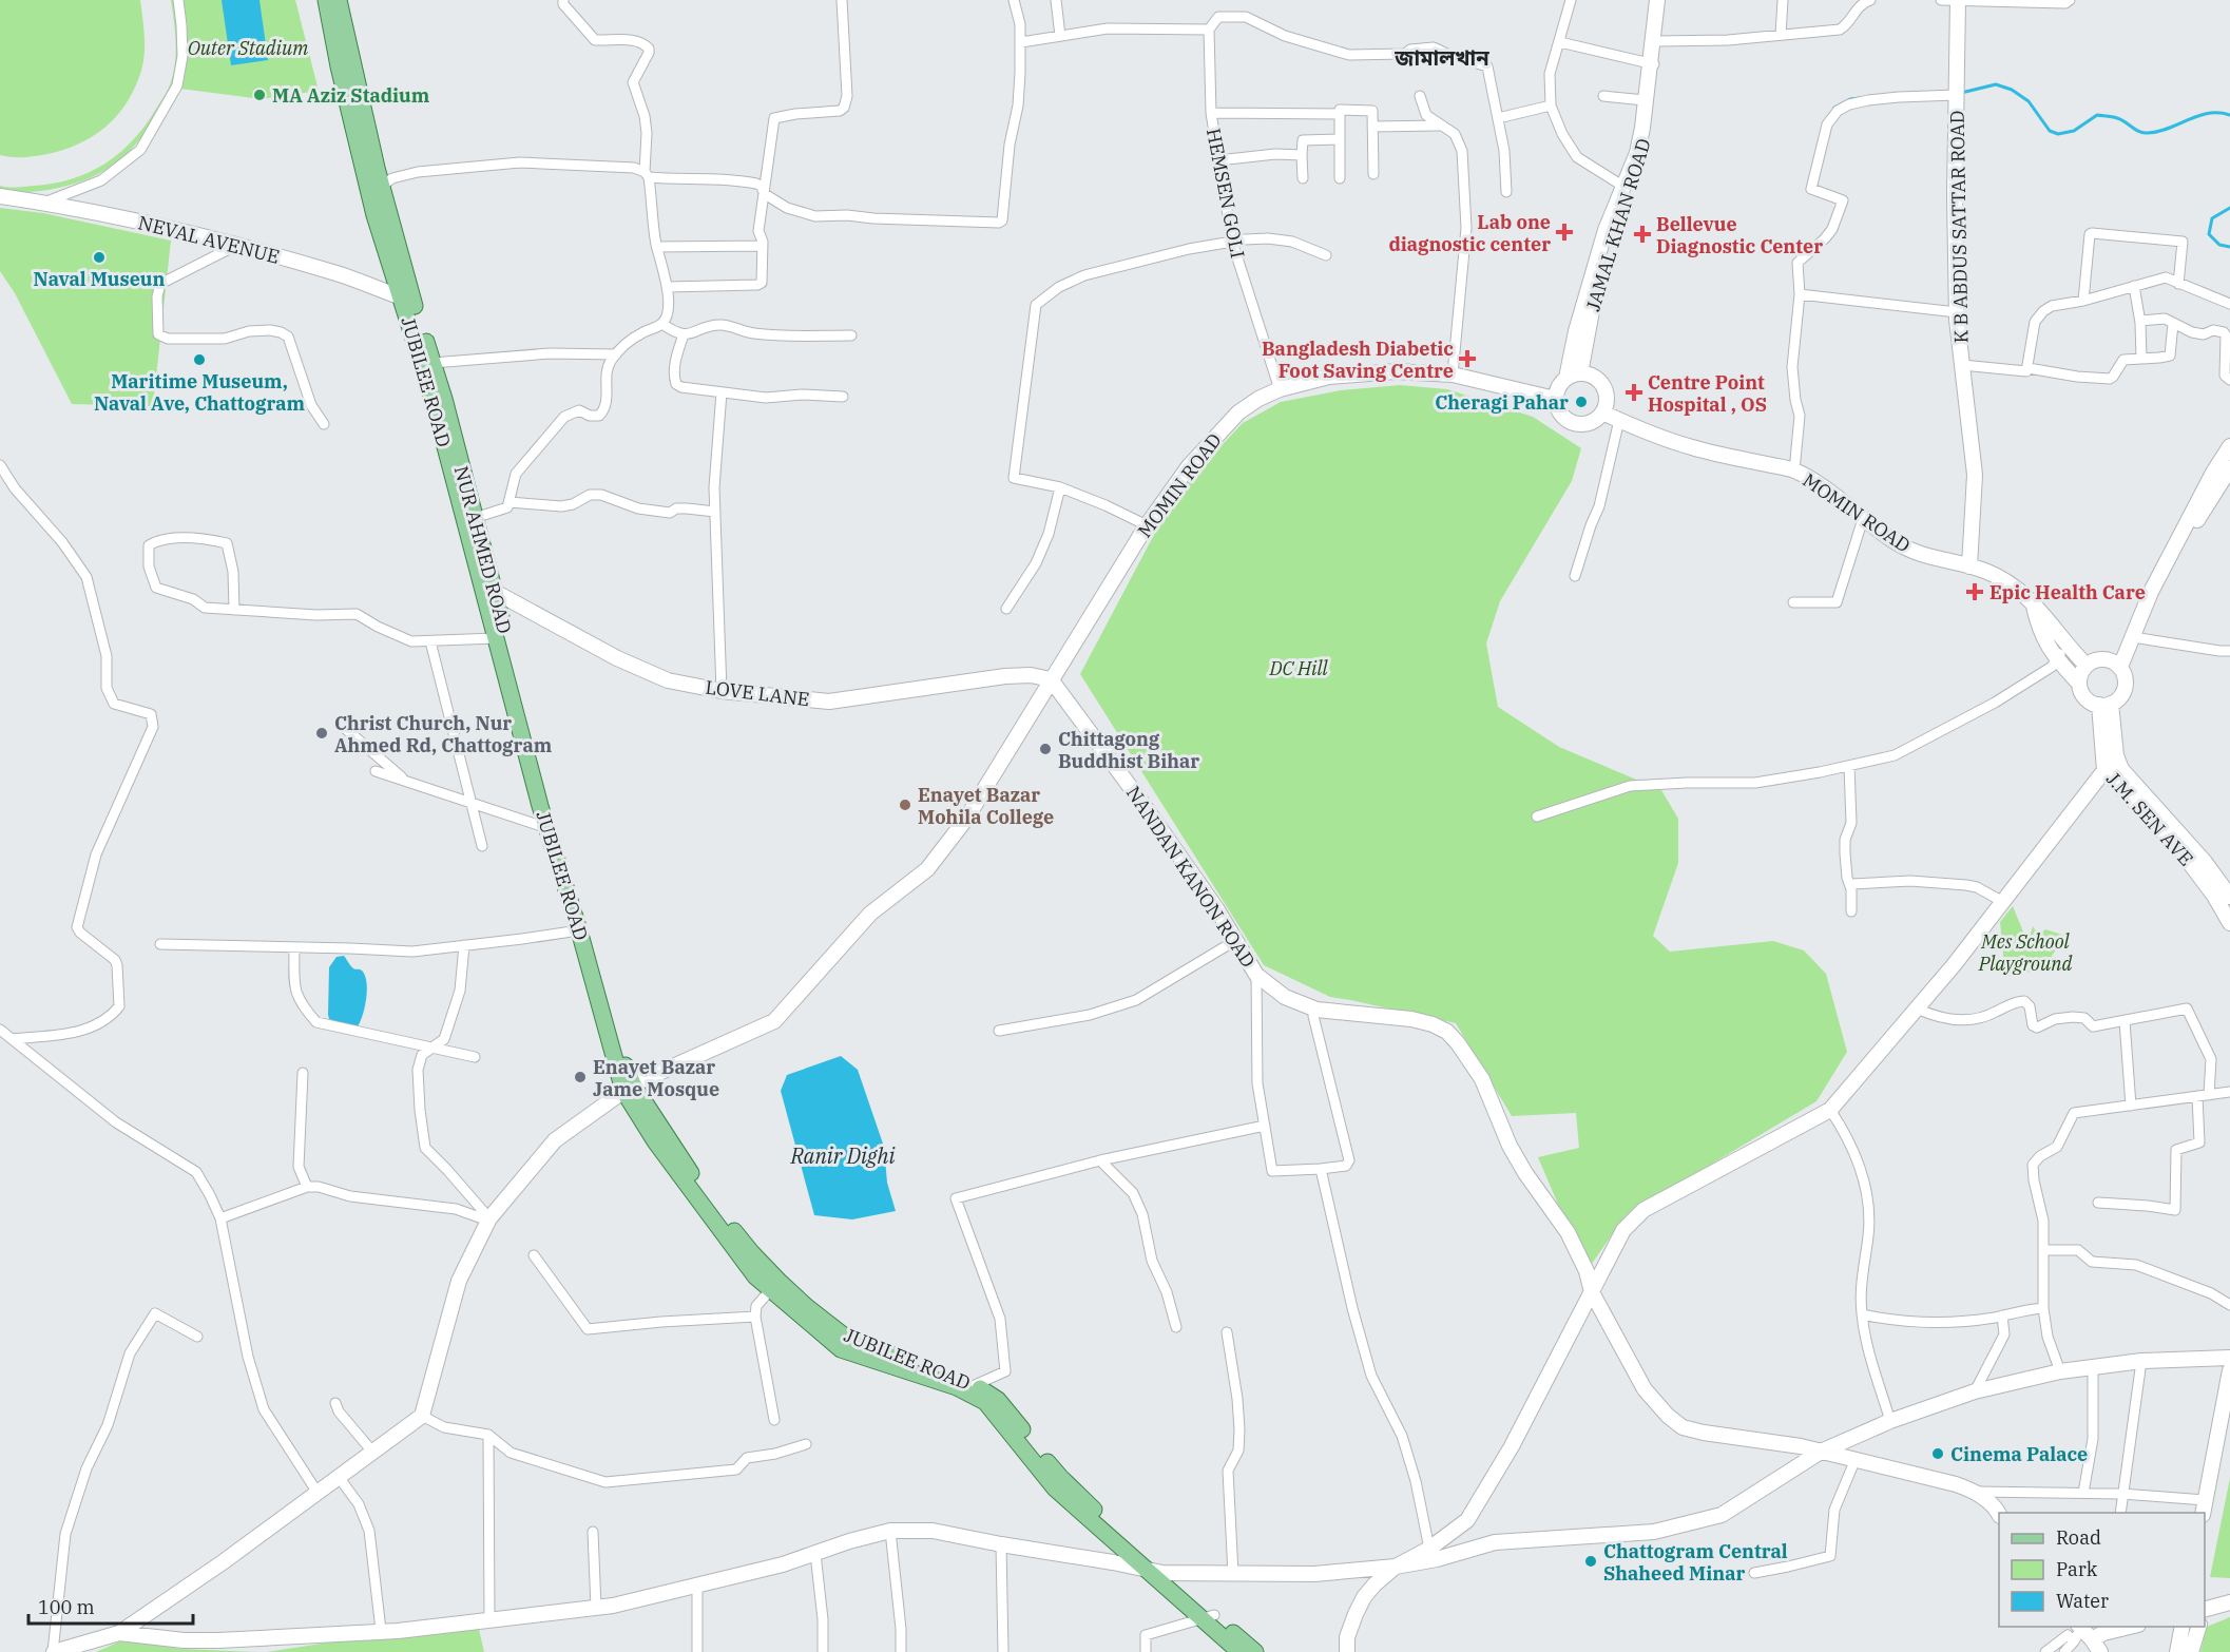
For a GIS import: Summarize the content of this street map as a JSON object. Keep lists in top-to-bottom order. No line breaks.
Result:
{"streets":{"main road":["JAMAL KHAN ROAD","K B ABDUS SATTAR ROAD","NEVAL AVENUE","JUBILEE ROAD","MOMIN ROAD","NUR AHMED ROAD","LOVE LANE","J.M. SEN AVE","NANDAN KANON ROAD"],"street":["HEMSEN GOLI"]},"crossings":[["HEMSEN GOLI","MOMIN ROAD"],["JAMAL KHAN ROAD","MOMIN ROAD"],["K B ABDUS SATTAR ROAD","MOMIN ROAD"],["NEVAL AVENUE","JUBILEE ROAD"],["NEVAL AVENUE","NUR AHMED ROAD"],["JUBILEE ROAD","MOMIN ROAD"],["JUBILEE ROAD","NUR AHMED ROAD"],["JUBILEE ROAD","LOVE LANE"],["MOMIN ROAD","NUR AHMED ROAD"],["MOMIN ROAD","LOVE LANE"],["MOMIN ROAD","J.M. SEN AVE"],["MOMIN ROAD","NANDAN KANON ROAD"],["NUR AHMED ROAD","LOVE LANE"],["LOVE LANE","NANDAN KANON ROAD"]],"districts":["জামালখান"],"water":["Ranir Dighi"],"parks":["Outer Stadium","DC Hill","Mes School Playground"],"places":{"other":["MA Aziz Stadium","Naval Museun","Maritime Museum, Naval Ave, Chattogram","Cheragi Pahar","Christ Church, Nur Ahmed Rd, Chattogram","Chittagong Buddhist Bihar","Enayet Bazar Mohila College","Enayet Bazar Jame Mosque","Cinema Palace","Chattogram Central Shaheed Minar"],"health":["Lab one diagnostic center","Bellevue Diagnostic Center","Bangladesh Diabetic Foot Saving Centre","Centre Point Hospital , OS","Epic Health Care"]},"legend":["Road","Park","Water"],"scale_bar":"100 m"}
